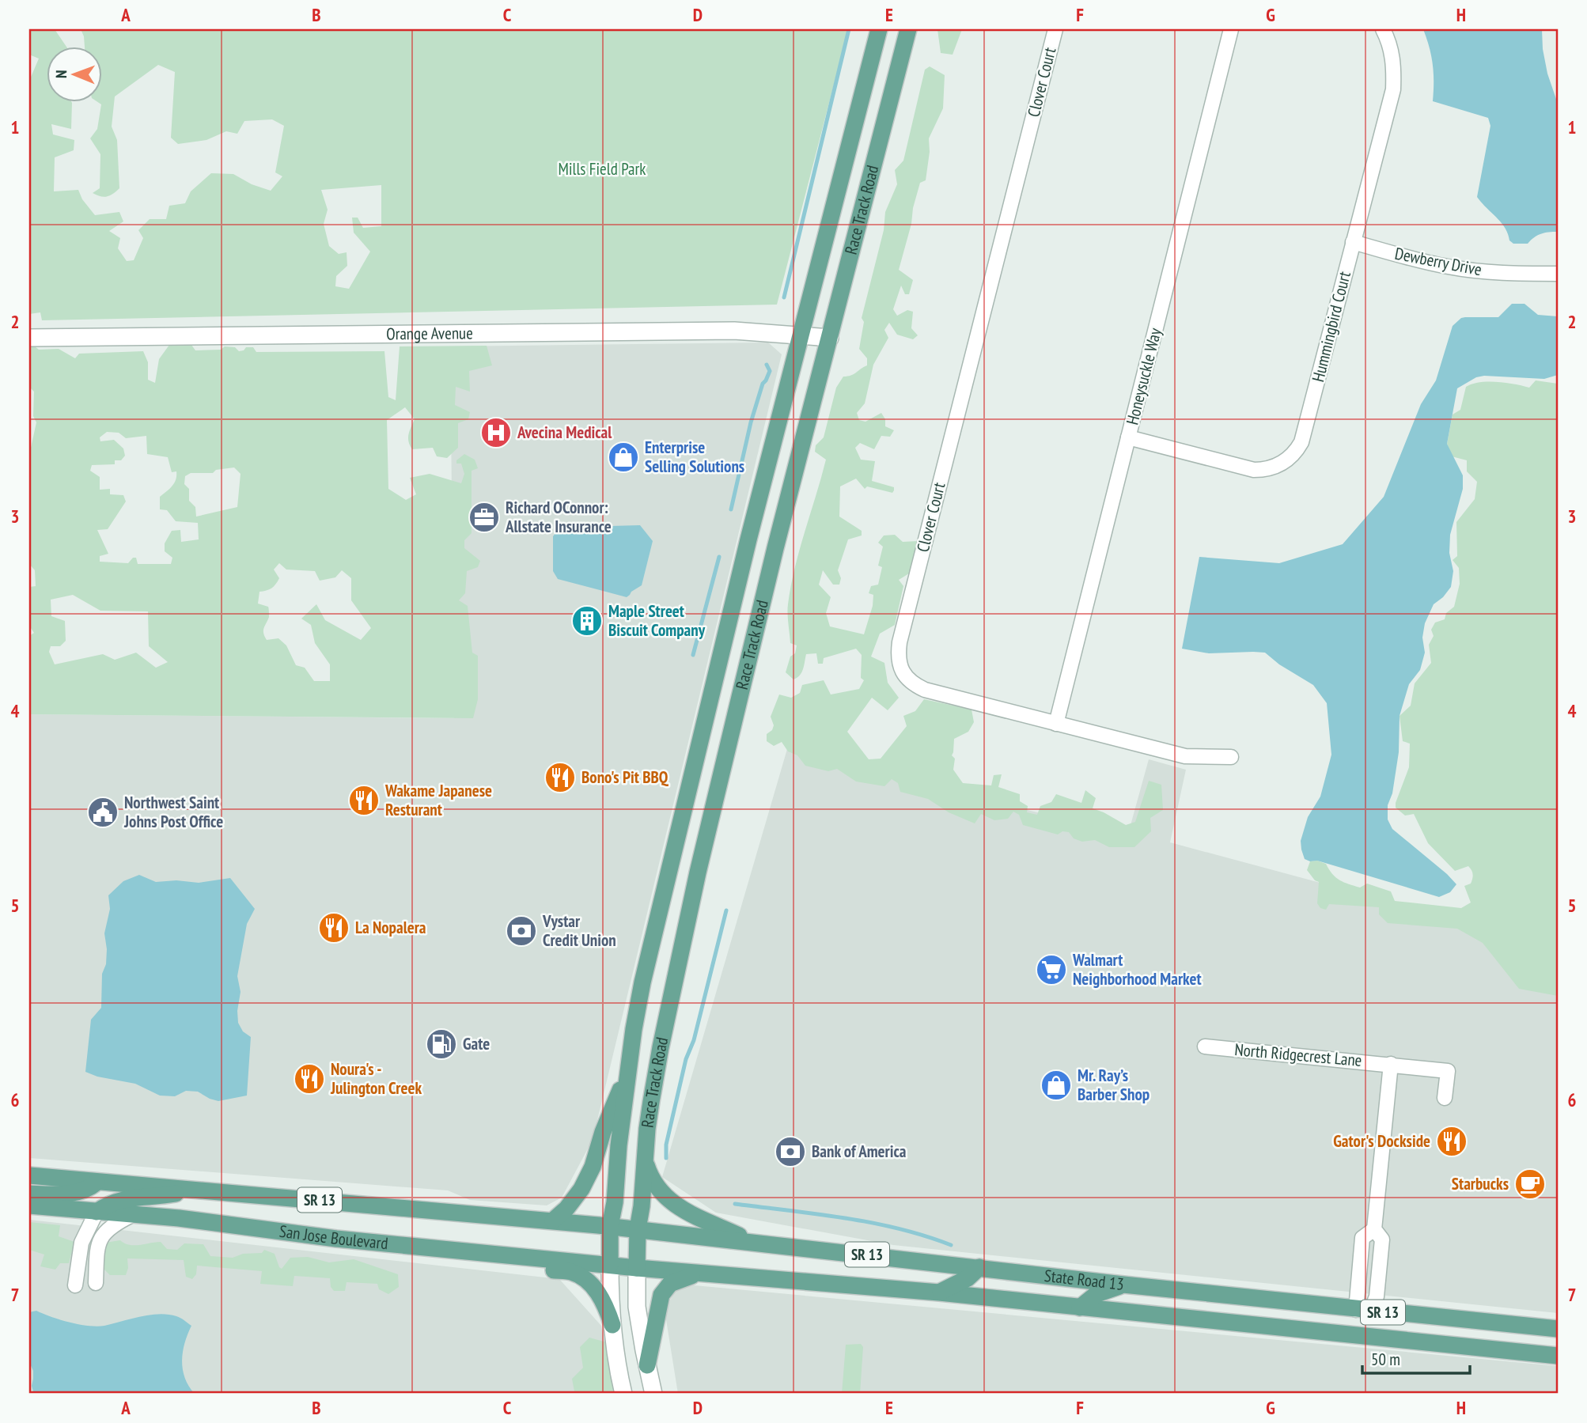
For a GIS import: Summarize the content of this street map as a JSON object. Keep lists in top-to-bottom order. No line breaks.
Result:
{"streets":{"main road":["Race Track Road","SR 13","San Jose Boulevard","State Road 13"],"street":["Clover Court","Dewberry Drive","Hummingbird Court","Orange Avenue","Honeysuckle Way","North Ridgecrest Lane"]},"crossings":[["Clover Court","Honeysuckle Way"],["Race Track Road","Orange Avenue"],["Race Track Road","San Jose Boulevard"],["Race Track Road","State Road 13"],["Dewberry Drive","Hummingbird Court"],["Hummingbird Court","Honeysuckle Way"],["San Jose Boulevard","State Road 13"]],"parks":["Mills Field Park"],"places":{"hospital":["Avecina Medical"],"shop":["Enterprise Selling Solutions","Mr. Ray’s Barber Shop"],"office":["Richard OConnor: Allstate Insurance"],"building":["Maple Street Biscuit Company"],"restaurant":["Bono's Pit BBQ","Wakame Japanese Resturant","La Nopalera","Noura's - Julington Creek","Gator's Dockside"],"public building":["Northwest Saint Johns Post Office"],"bank":["Vystar Credit Union","Bank of America"],"supermarket":["Walmart Neighborhood Market"],"fuel station":["Gate"],"cafe":["Starbucks"]},"scale_bar":"50 m","north":"left","grid":{"columns":["A","B","C","D","E","F","G","H"],"rows":["1","2","3","4","5","6","7"]}}
